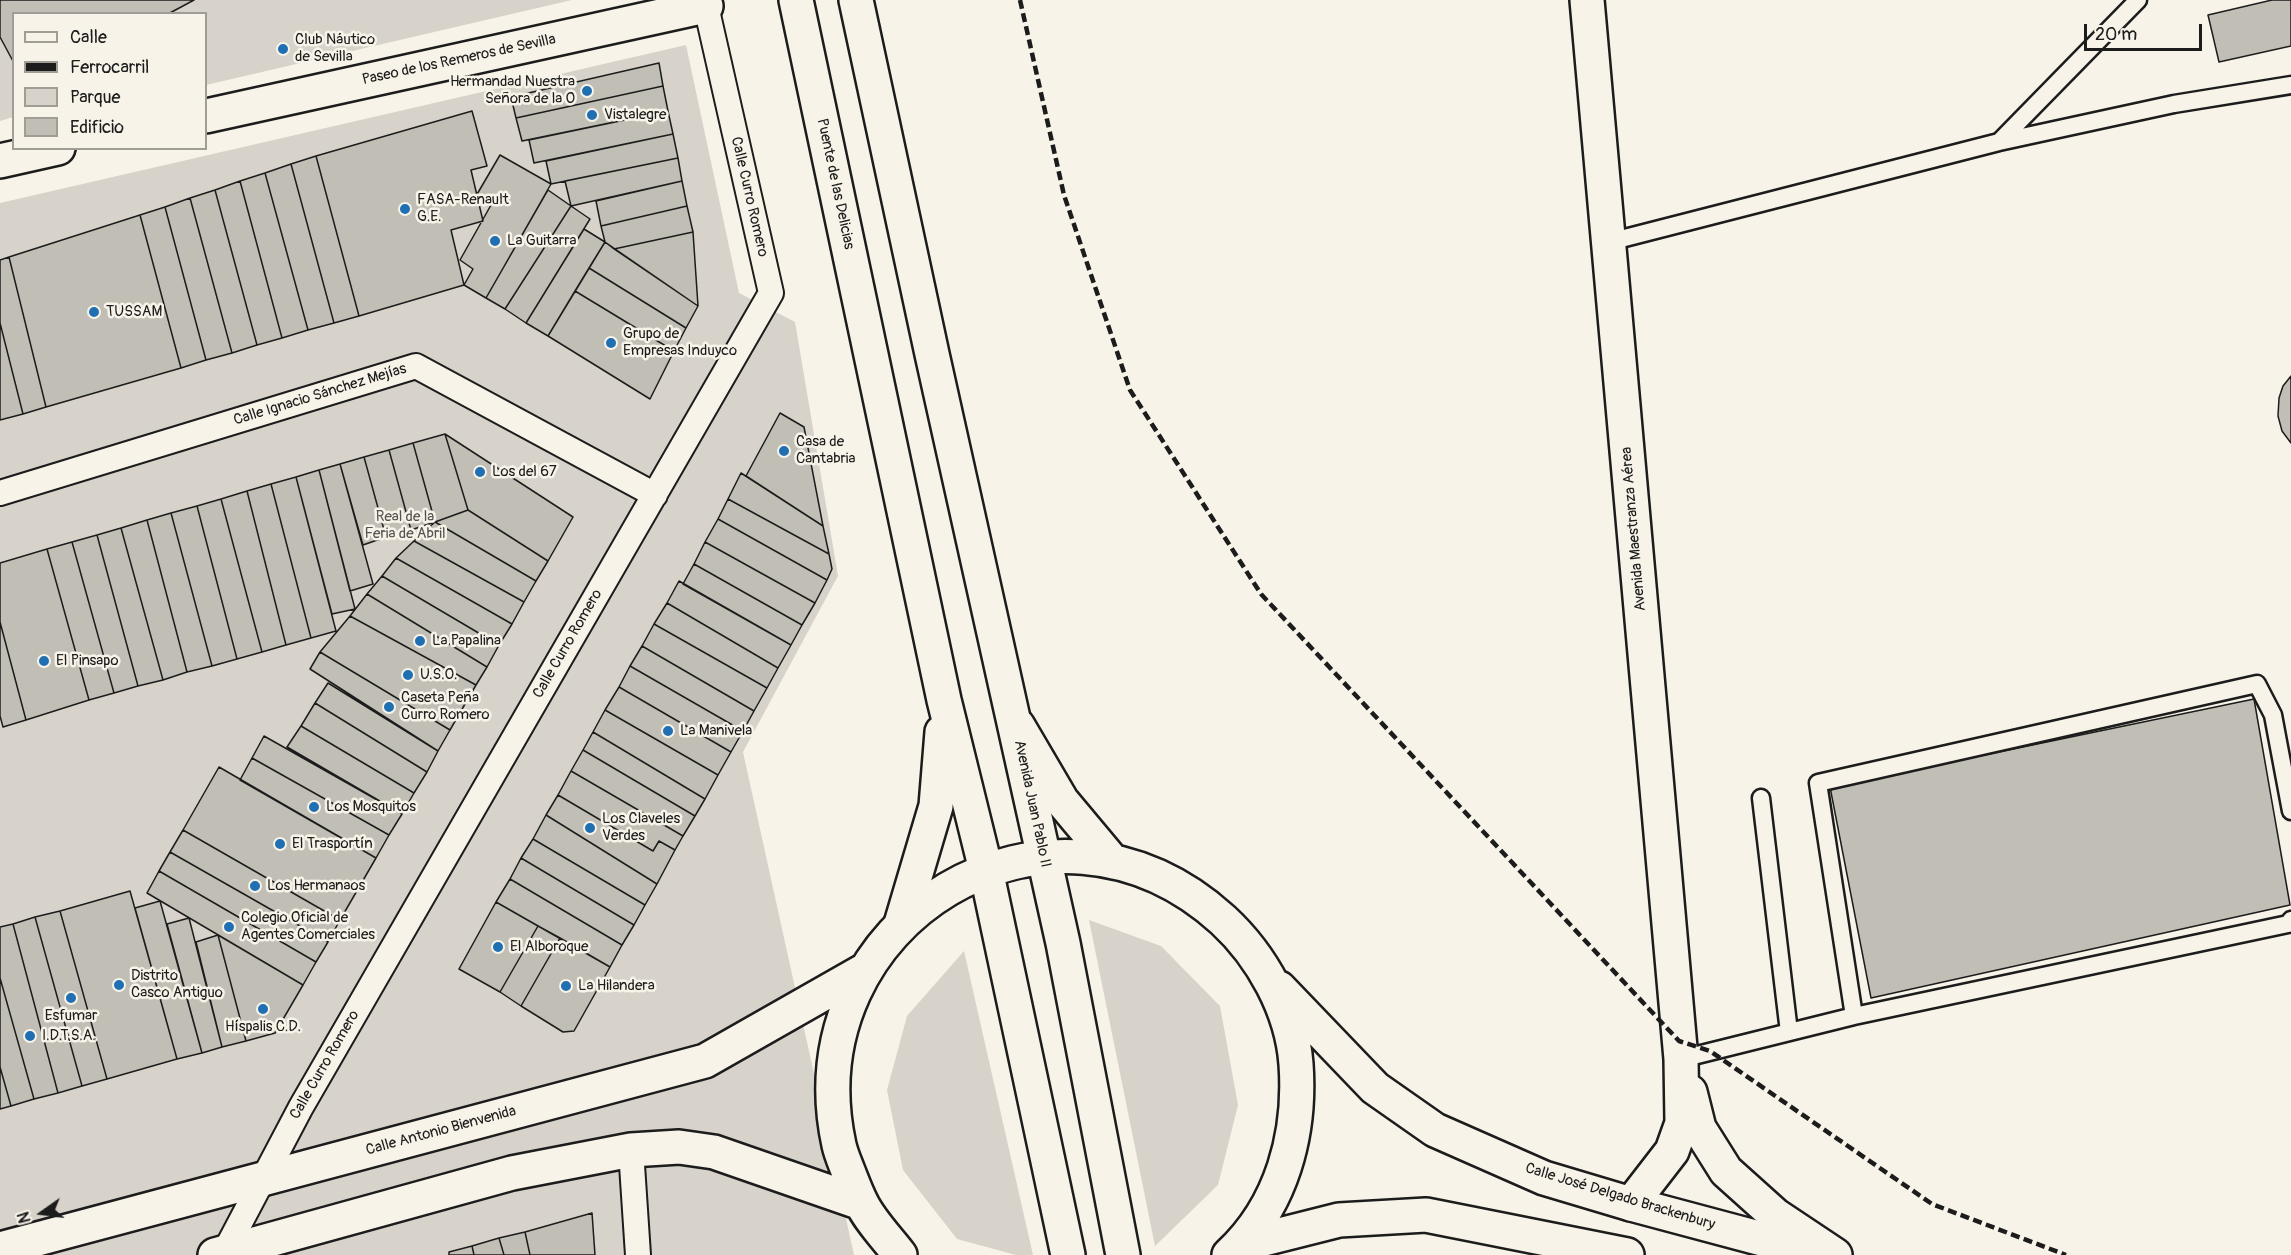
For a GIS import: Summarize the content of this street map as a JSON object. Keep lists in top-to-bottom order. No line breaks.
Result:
{"streets":{"main road":["Paseo de los Remeros de Sevilla","Puente de las Delicias","Avenida Maestranza Aérea","Avenida Juan Pablo II","Calle Antonio Bienvenida","Calle José Delgado Brackenbury"],"street":["Calle Curro Romero","Calle Ignacio Sánchez Mejías"]},"crossings":[["Paseo de los Remeros de Sevilla","Calle Curro Romero"],["Calle Curro Romero","Calle Ignacio Sánchez Mejías"],["Calle Curro Romero","Calle Antonio Bienvenida"]],"parks":["Real de la Feria de Abril"],"places":["Club Náutico de Sevilla","Hermandad Nuestra Señora de la O","Vistalegre","FASA-Renault G.E.","La Guitarra","TUSSAM","Grupo de Empresas Induyco","Casa de Cantabria","Los del 67","La Papalina","El Pinsapo","U.S.O.","Caseta Peña Curro Romero","La Manivela","Los Mosquitos","Los Claveles Verdes","El Trasportín","Los Hermanaos","Colegio Oficial de Agentes Comerciales","El Alboroque","Distrito Casco Antiguo","La Hilandera","Esfumar","Híspalis C.D.","I.D.T.S.A."],"legend":["Calle","Ferrocarril","Parque","Edificio"],"scale_bar":"20 m","north":"left"}
